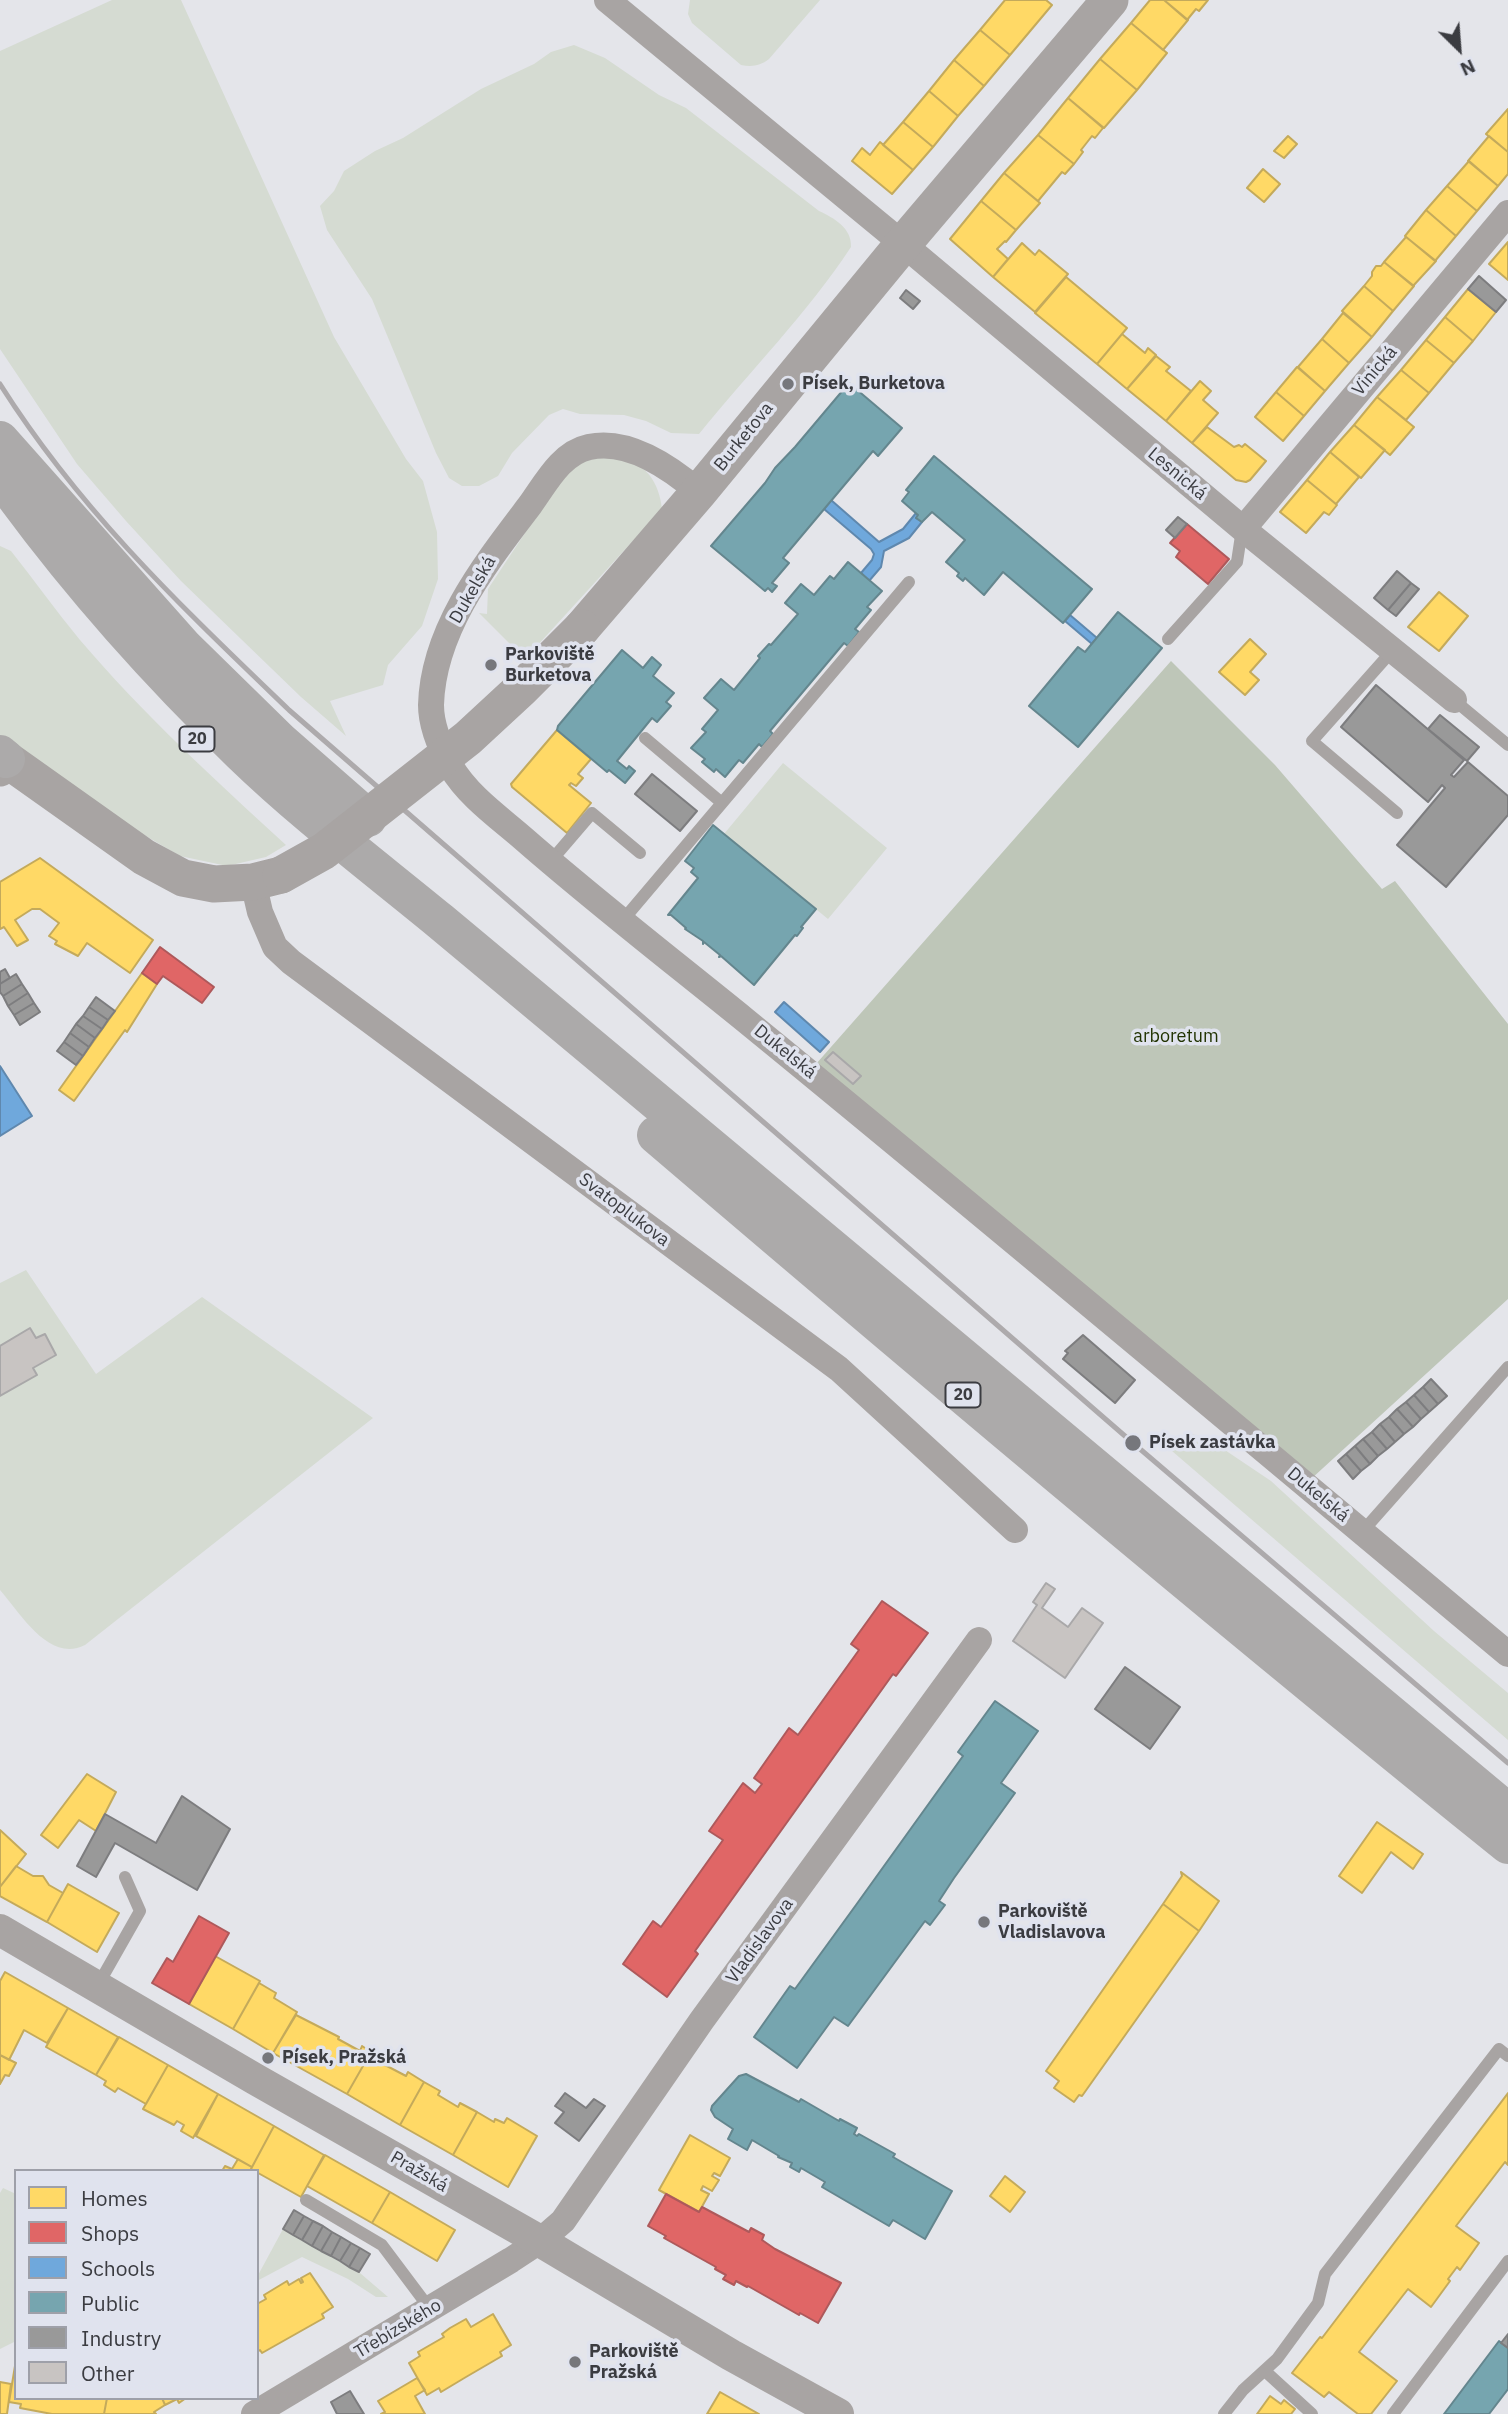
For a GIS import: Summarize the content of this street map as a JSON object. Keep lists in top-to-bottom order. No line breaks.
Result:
{"streets":{"highway":["20"],"main road":["Burketova"],"street":["Vinická","Lesnická","Dukelská","Svatoplukova","Vladislavova","Pražská","Třebízského"]},"crossings":[["Vinická","Lesnická"],["Burketova","Lesnická"],["Burketova","Dukelská"],["Burketova","Svatoplukova"],["Vladislavova","Pražská"],["Vladislavova","Třebízského"],["Pražská","Třebízského"]],"parks":["arboretum"],"places":["Písek, Burketova","Parkoviště Burketova","Písek zastávka","Parkoviště Vladislavova","Písek, Pražská","Parkoviště Pražská"],"legend":["Homes","Shops","Schools","Public","Industry","Other"],"north":"bottom right"}
